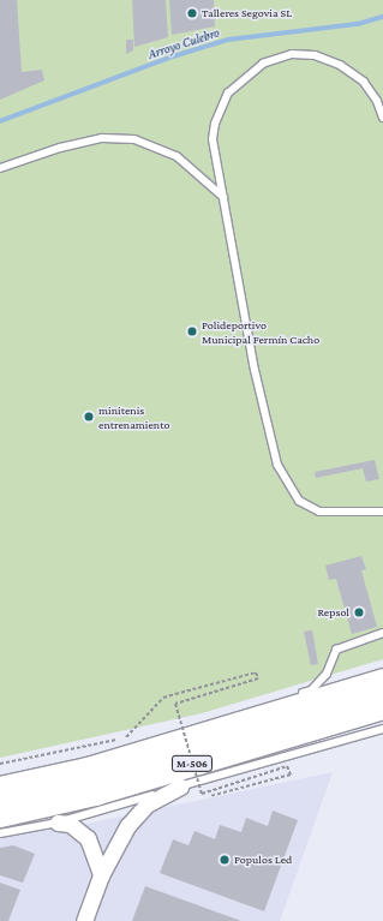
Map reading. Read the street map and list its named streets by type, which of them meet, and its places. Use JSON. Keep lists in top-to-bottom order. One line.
{"streets":{"highway":["M-506"]},"water":["Arroyo Culebro"],"places":["Talleres Segovia SL","Polideportivo Municipal Fermín Cacho","minitenis entrenamiento","Repsol","Populos Led"]}
